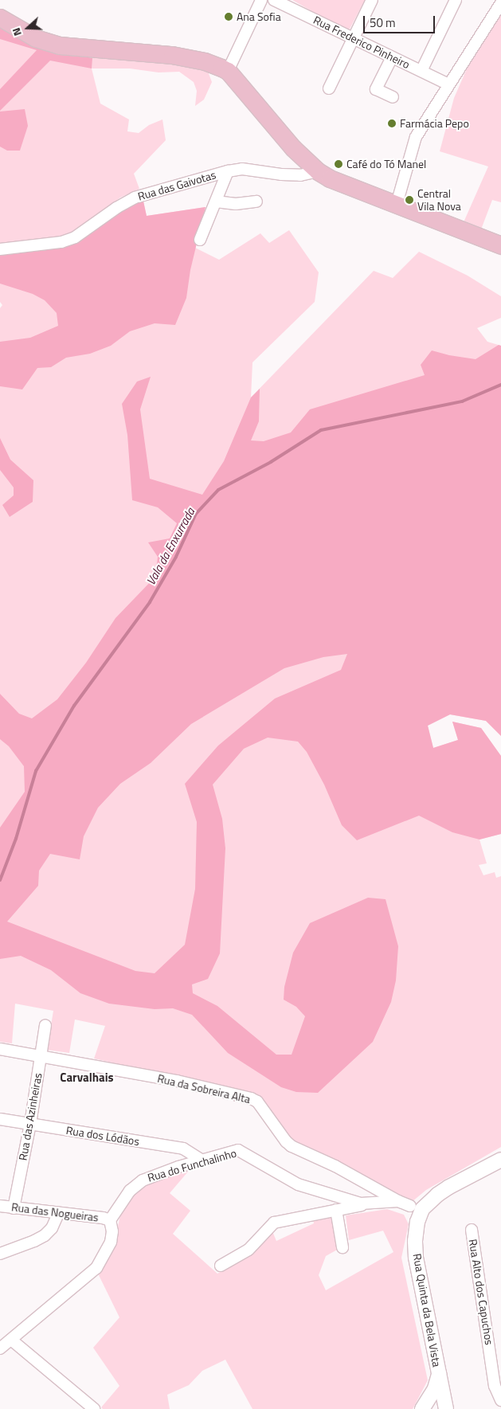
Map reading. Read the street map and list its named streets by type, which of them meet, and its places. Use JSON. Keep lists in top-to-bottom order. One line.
{"streets":{"street":["Rua Frederico Pinheiro","Rua das Gaivotas","Rua da Sobreira Alta","Rua das Azinheiras","Rua dos Lódãos","Rua do Funchalinho","Rua das Nogueiras","Rua Alto dos Capuchos","Rua Quinta da Bela Vista"]},"crossings":[["Rua da Sobreira Alta","Rua das Azinheiras"],["Rua da Sobreira Alta","Rua do Funchalinho"],["Rua das Azinheiras","Rua dos Lódãos"],["Rua das Azinheiras","Rua das Nogueiras"],["Rua dos Lódãos","Rua do Funchalinho"],["Rua do Funchalinho","Rua das Nogueiras"],["Rua do Funchalinho","Rua Quinta da Bela Vista"]],"districts":["Carvalhais"],"water":["Vala da Enxurrada"],"places":["Ana Sofia","Farmácia Pepo","Café do Tó Manel","Central Vila Nova"],"scale_bar":"50 m","north":"left"}
